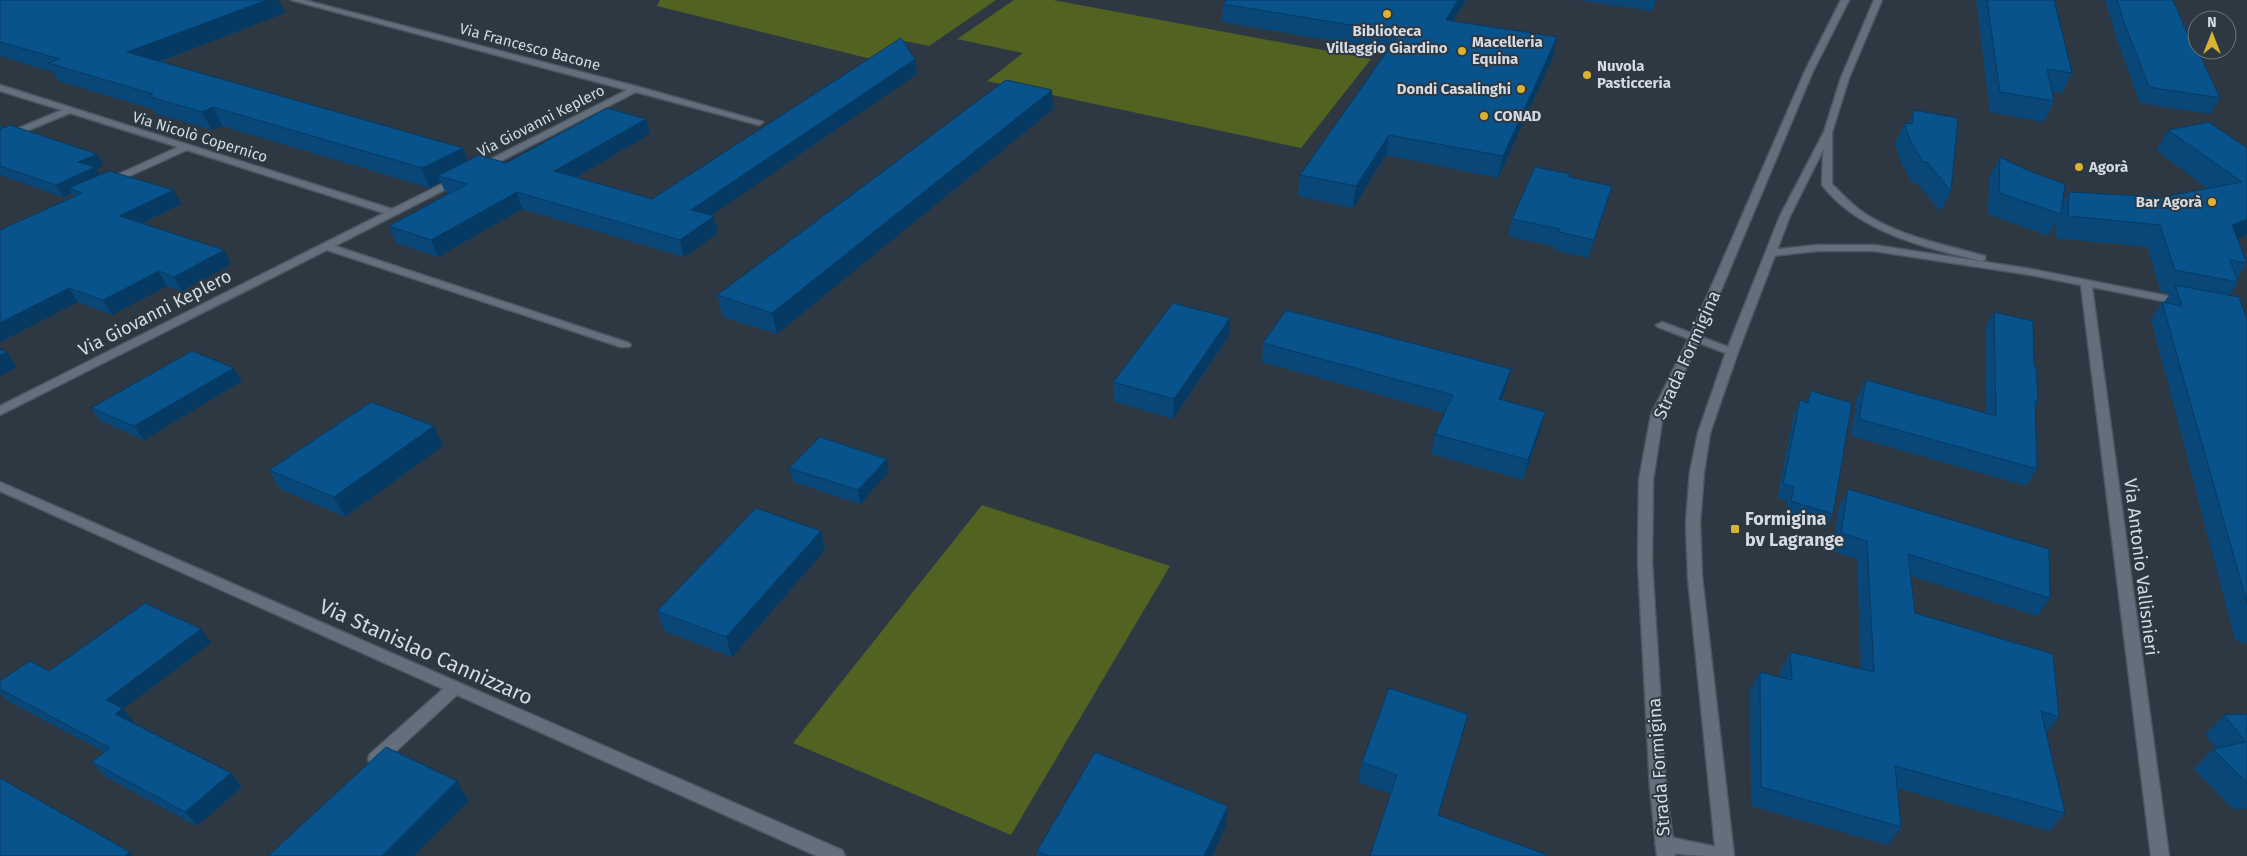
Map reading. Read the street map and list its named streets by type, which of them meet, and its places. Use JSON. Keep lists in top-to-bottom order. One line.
{"streets":{"street":["Via Francesco Bacone","Via Giovanni Keplero","Via Nicolò Copernico","Strada Formigina","Via Antonio Vallisnieri","Via Stanislao Cannizzaro"]},"crossings":[["Via Francesco Bacone","Via Giovanni Keplero"],["Via Giovanni Keplero","Via Nicolò Copernico"]],"places":{"other":["Biblioteca Villaggio Giardino","Macelleria Equina","Nuvola Pasticceria","Dondi Casalinghi","CONAD","Agorà","Bar Agorà"],"transit":["Formigina bv Lagrange"]},"north":"top"}
